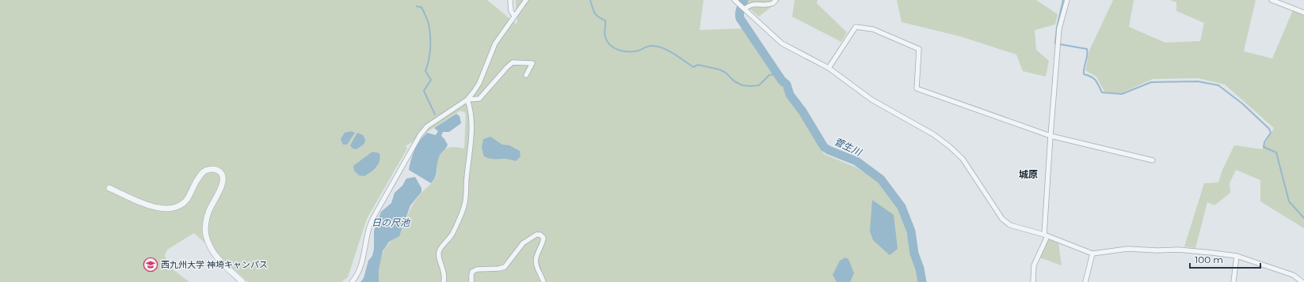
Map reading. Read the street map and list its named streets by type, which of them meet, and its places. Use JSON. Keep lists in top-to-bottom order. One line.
{"districts":["城原"],"water":["菅生川","日の尺池"],"places":{"school or university":["西九州大学 神埼キャンパス"]},"scale_bar":"100 m"}
